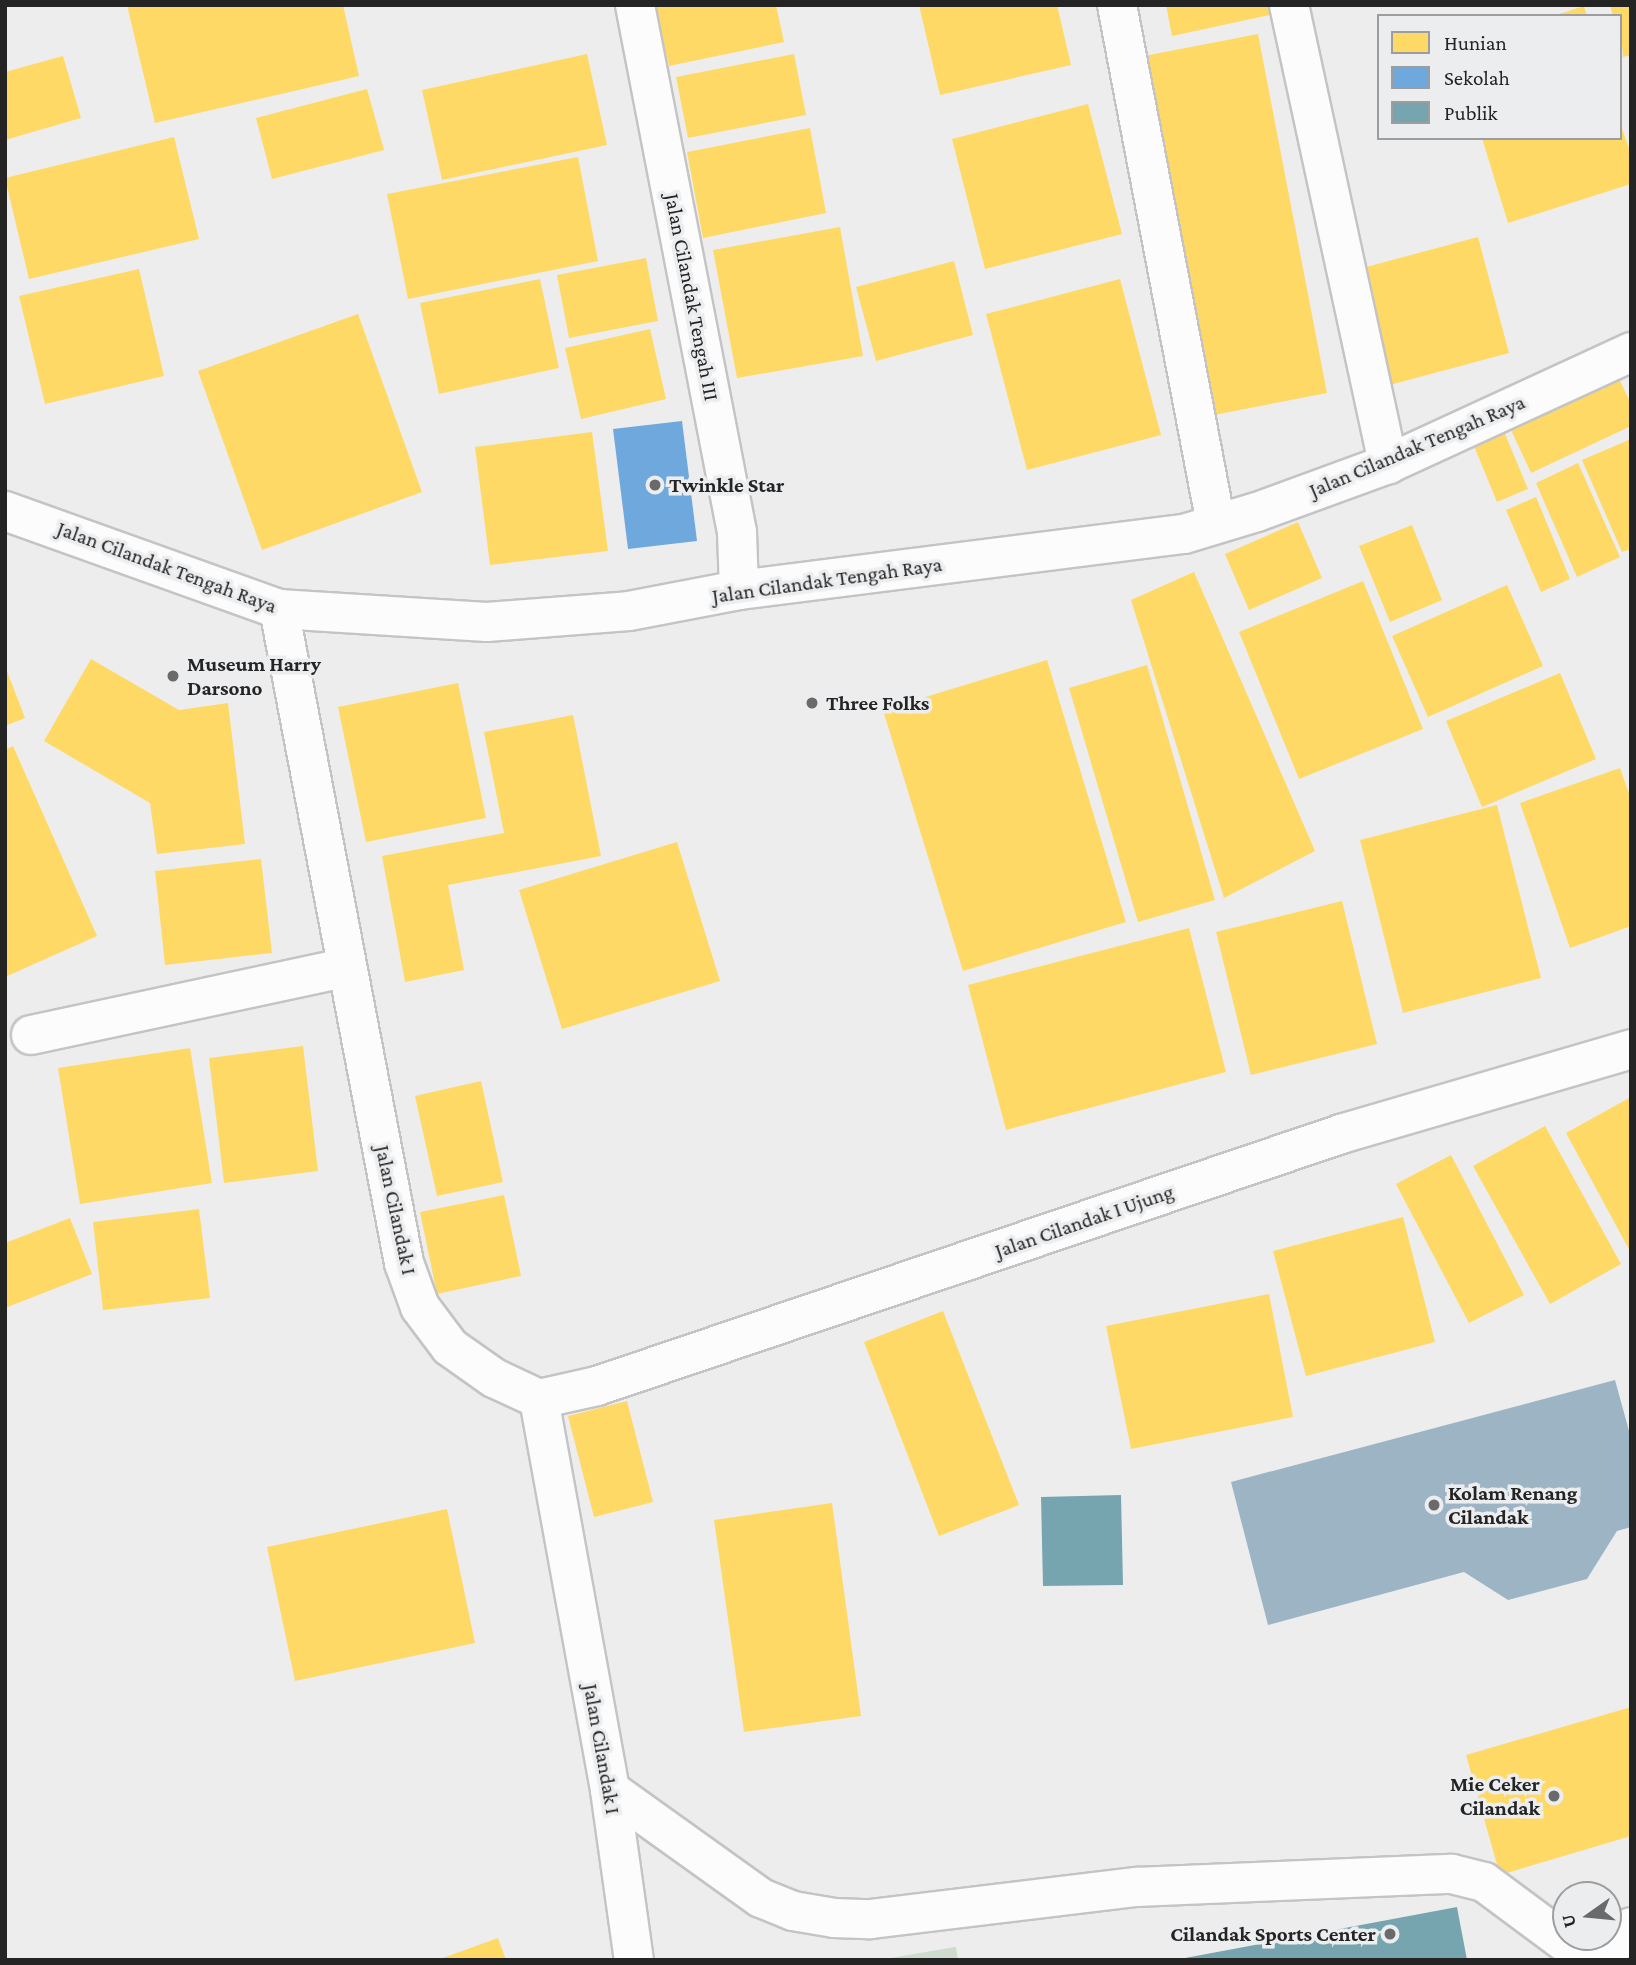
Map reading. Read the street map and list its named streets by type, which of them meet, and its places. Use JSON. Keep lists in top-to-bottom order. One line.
{"streets":{"street":["Jalan Cilandak Tengah III","Jalan Cilandak Tengah Raya","Jalan Cilandak I","Jalan Cilandak I Ujung"]},"crossings":[["Jalan Cilandak Tengah III","Jalan Cilandak Tengah Raya"],["Jalan Cilandak Tengah Raya","Jalan Cilandak I"],["Jalan Cilandak I","Jalan Cilandak I Ujung"]],"places":["Twinkle Star","Museum Harry Darsono","Three Folks","Kolam Renang Cilandak","Mie Ceker Cilandak","Cilandak Sports Center"],"legend":["Hunian","Sekolah","Publik"],"north":"left"}
